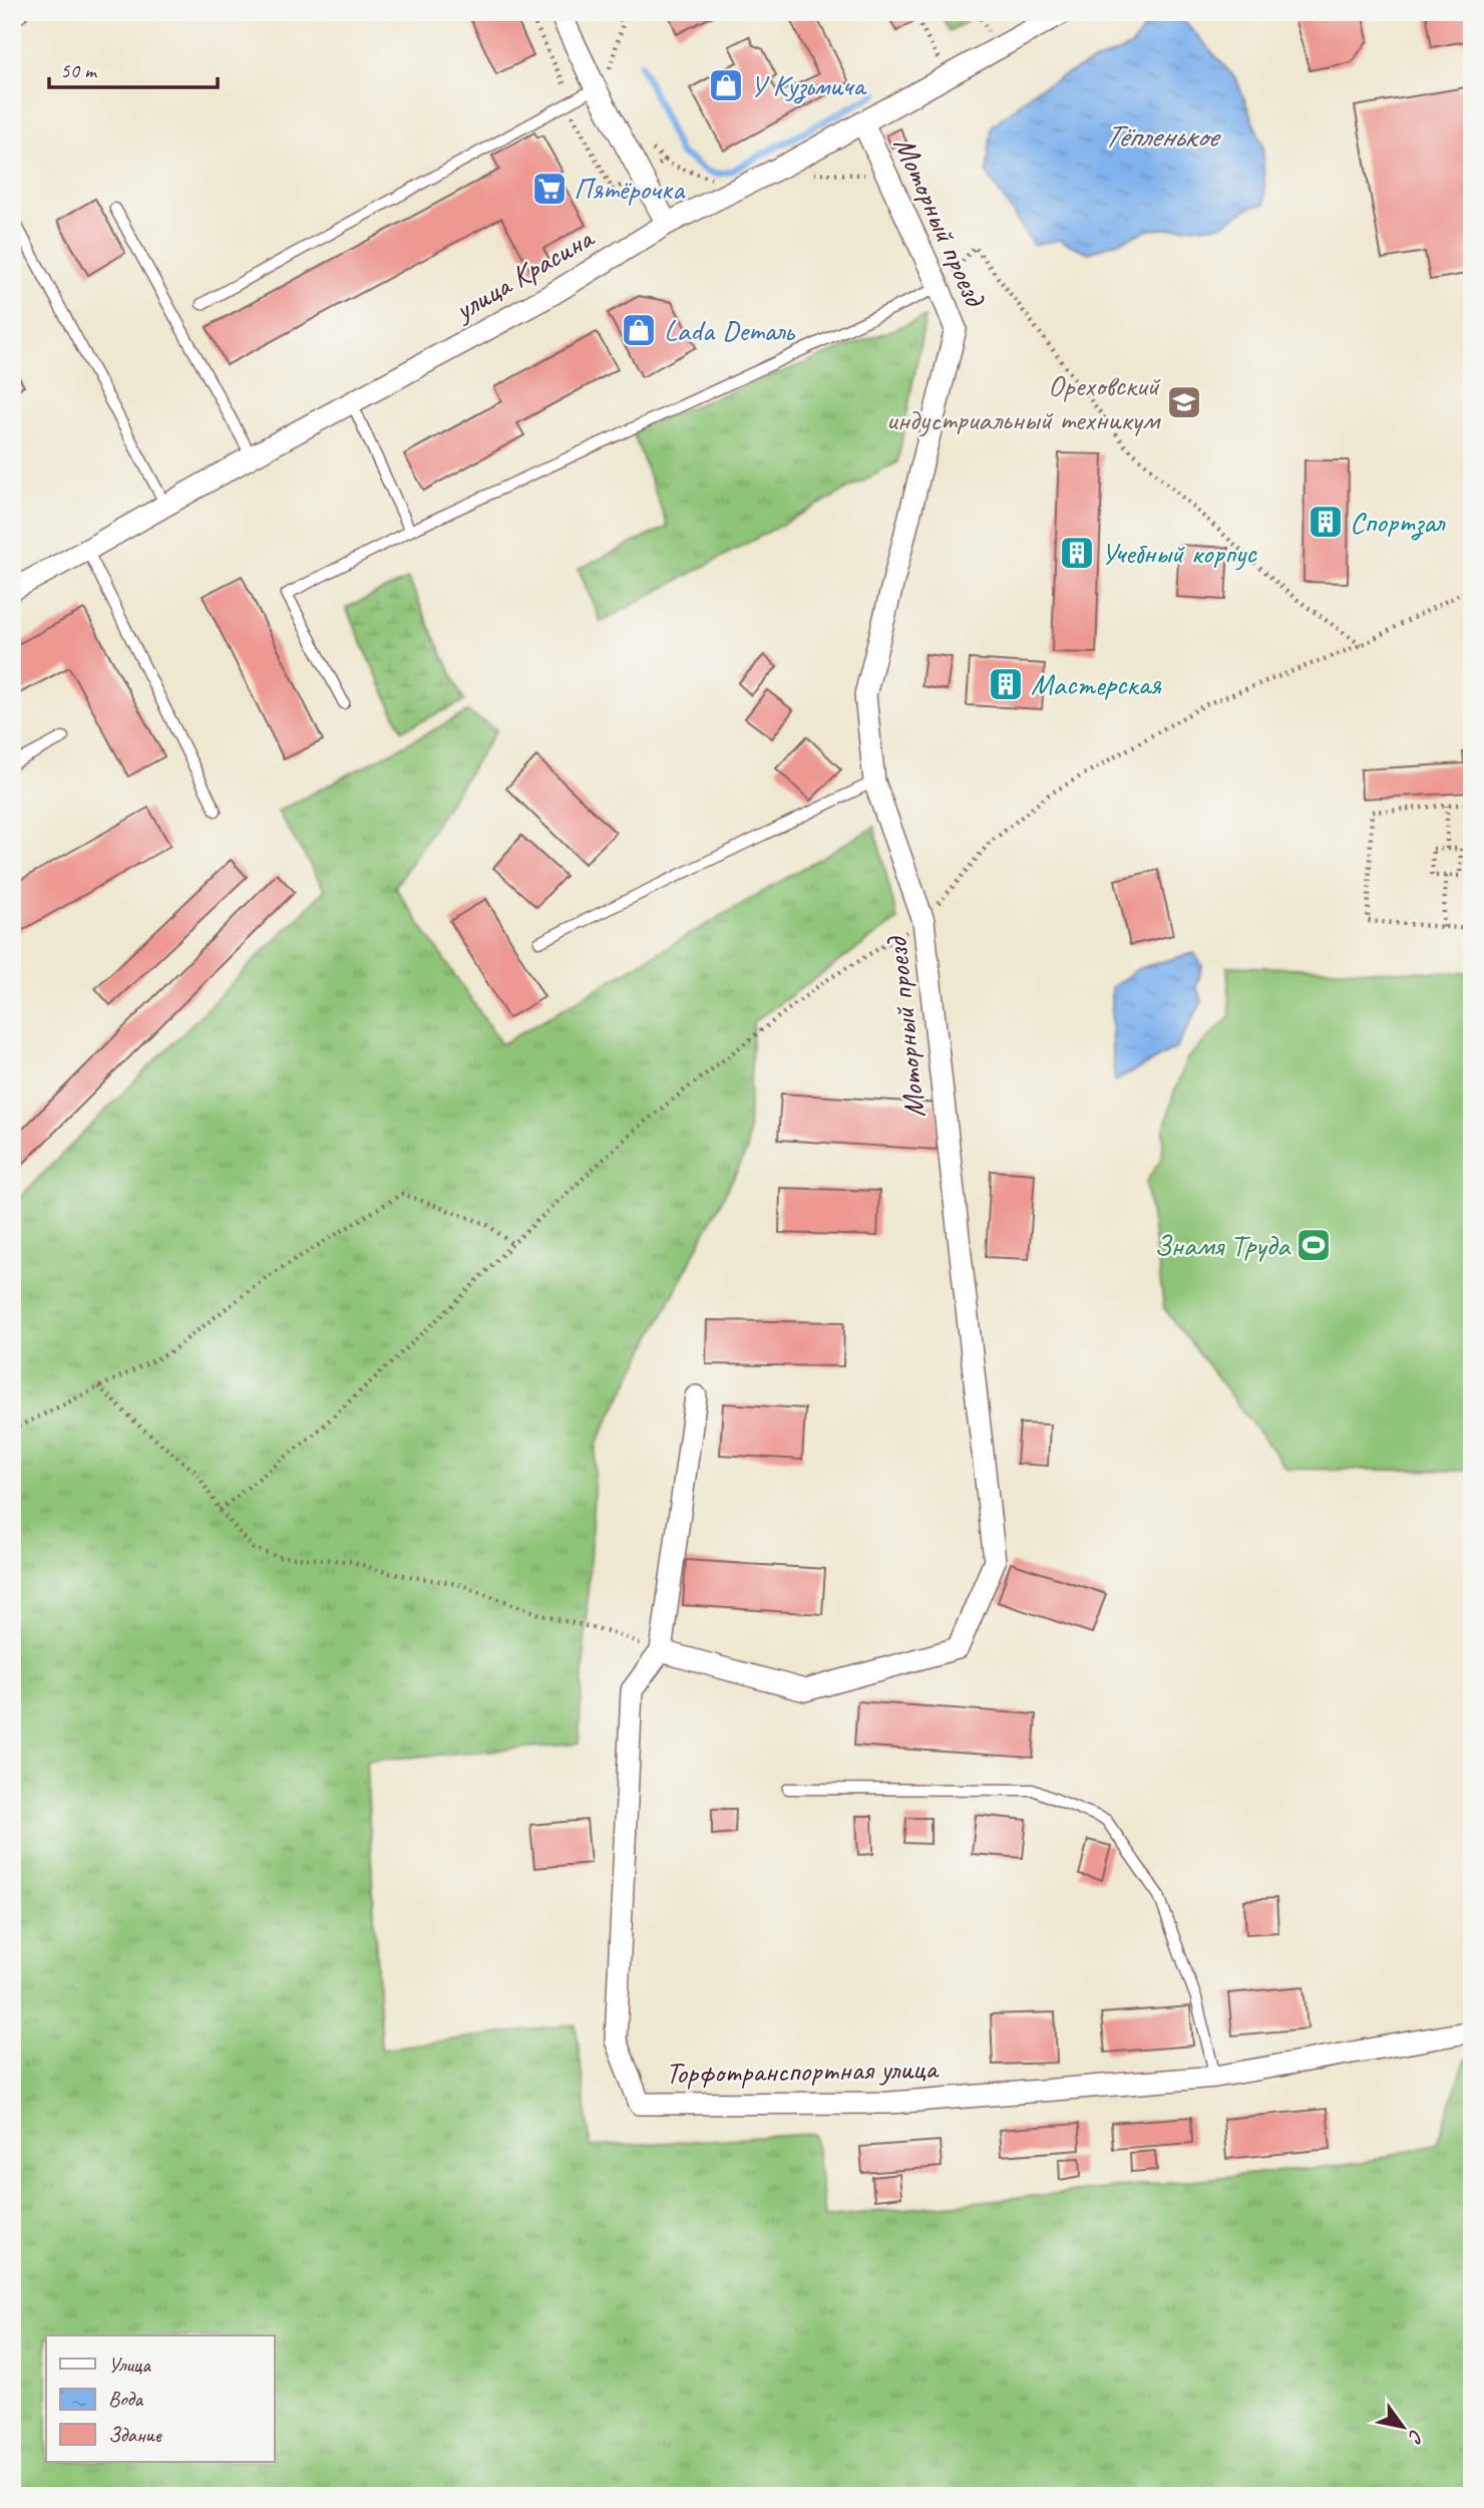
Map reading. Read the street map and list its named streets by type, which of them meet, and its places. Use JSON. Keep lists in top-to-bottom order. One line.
{"streets":{"street":["Моторный проезд","улица Красина","Торфотранспортная улица"]},"crossings":[["Моторный проезд","улица Красина"],["Моторный проезд","Торфотранспортная улица"]],"water":["Тёпленькое"],"places":{"shop":["У Кузьмича","Lada Dеталь"],"supermarket":["Пятёрочка"],"school or university":["Ореховский индустриальный техникум"],"building":["Спортзал","Учебный корпус","Мастерская"],"sports":["Знамя Труда"]},"legend":["Улица","Вода","Здание"],"scale_bar":"50 m","north":"bottom right"}
